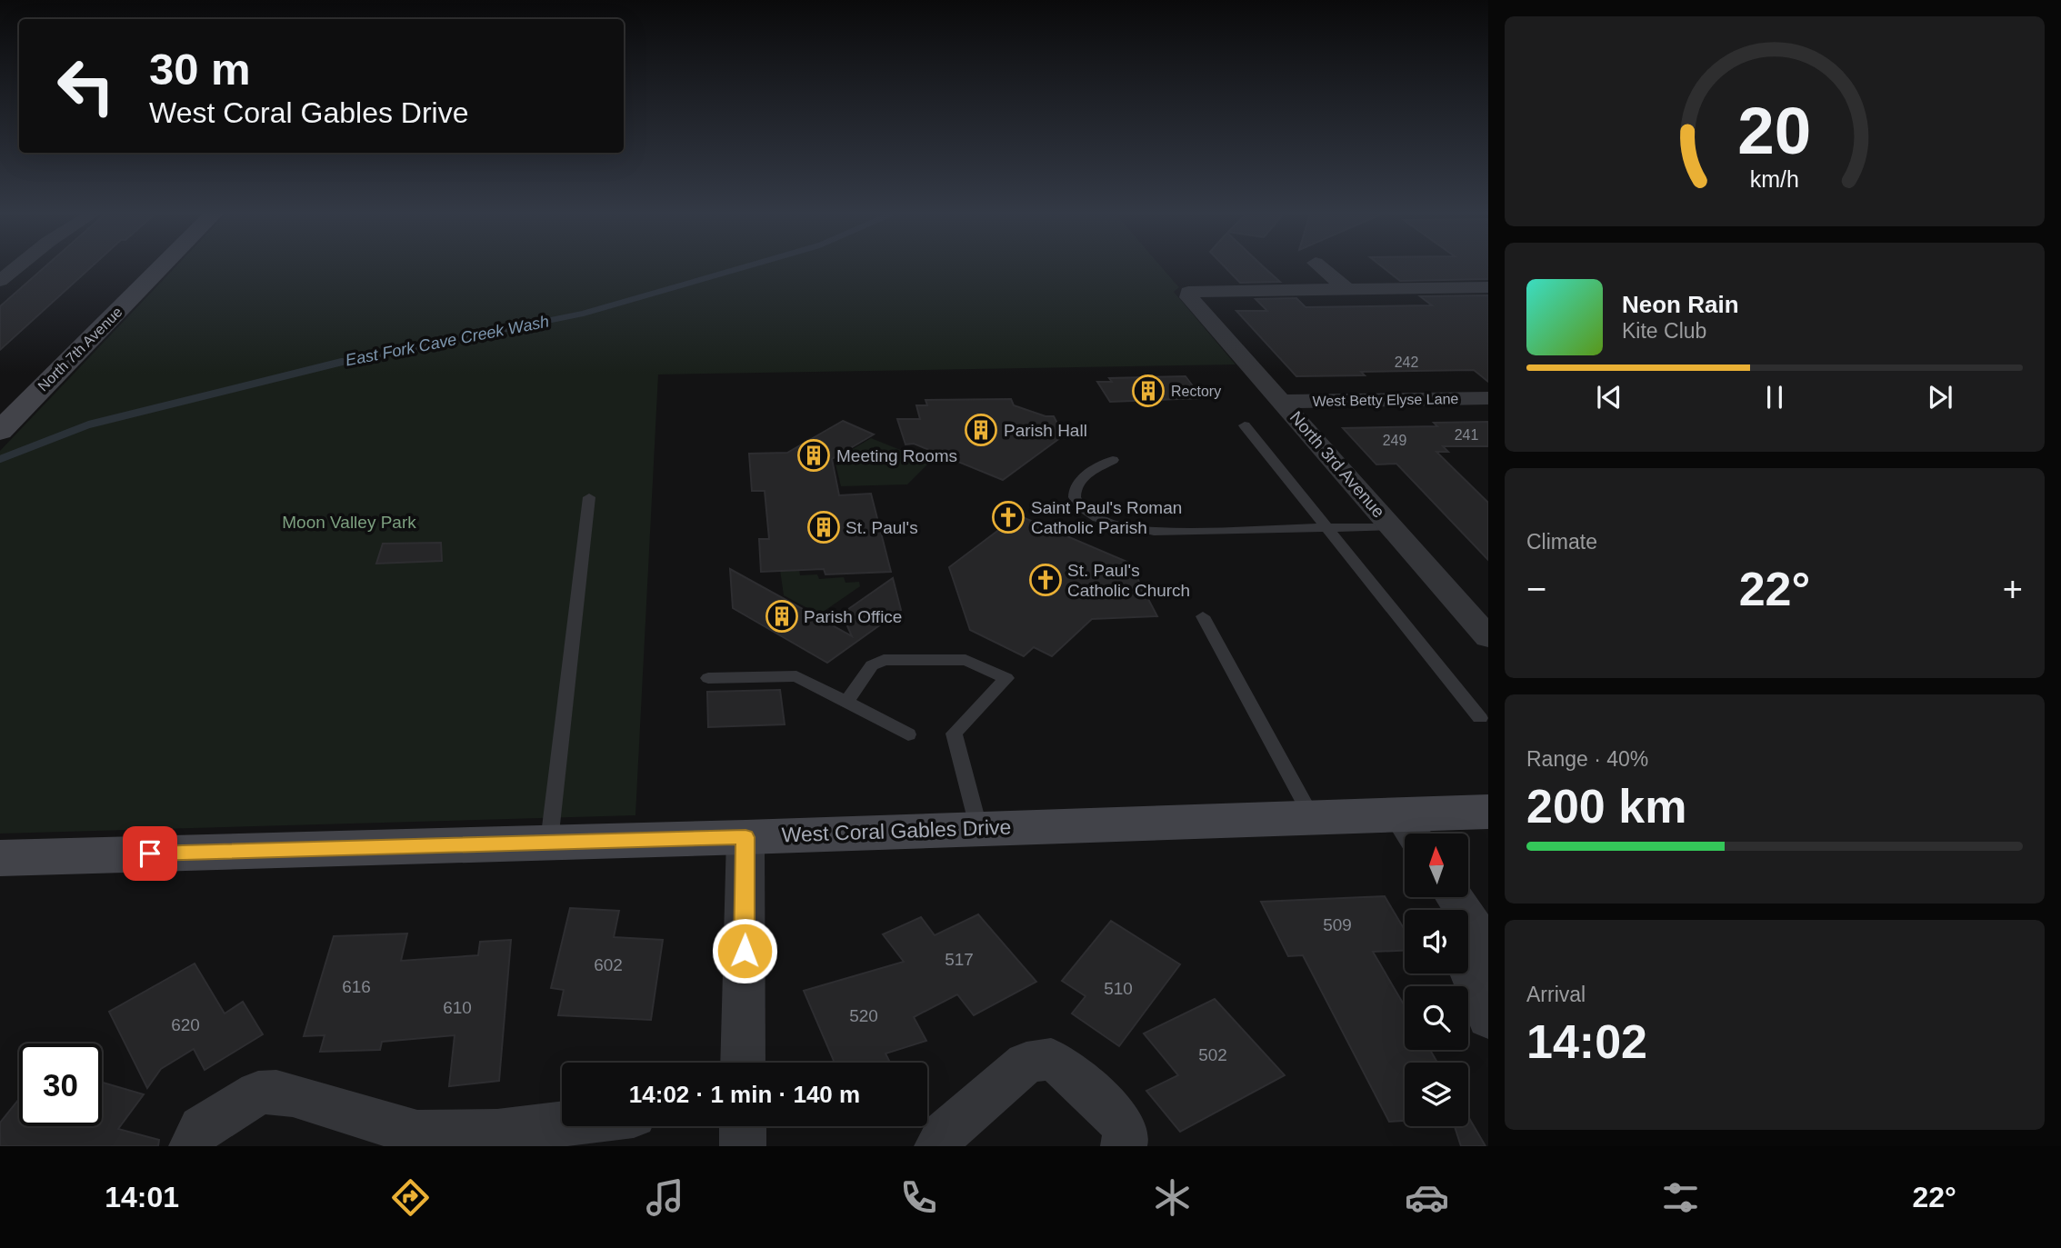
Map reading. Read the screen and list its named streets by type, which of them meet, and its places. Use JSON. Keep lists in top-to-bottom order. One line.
{"streets":{"street":["North 7th Avenue","West Betty Elyse Lane","North 3rd Avenue","West Coral Gables Drive"]},"crossings":[["West Betty Elyse Lane","North 3rd Avenue"]],"water":["East Fork Cave Creek Wash"],"parks":["Moon Valley Park"],"places":{"building":["Rectory","Parish Hall","Meeting Rooms","St. Paul's","Parish Office"],"church":["Saint Paul's Roman Catholic Parish","St. Paul's Catholic Church"]},"house_numbers":["242","241","249","509","517","602","616","510","610","520","620","502"],"north":"top","page":{"turn":["30 m","West Coral Gables Drive"],"song":["Neon Rain","Kite Club"],"tile":["Climate",["Range · 40%","200 km"],["Arrival","14:02"]],"heat":["−","22°","+"],"limit":"30","trip":"14:02 · 1 min · 140 m","tabs":["14:01","22°"],"gauge":["20","km/h"]}}
